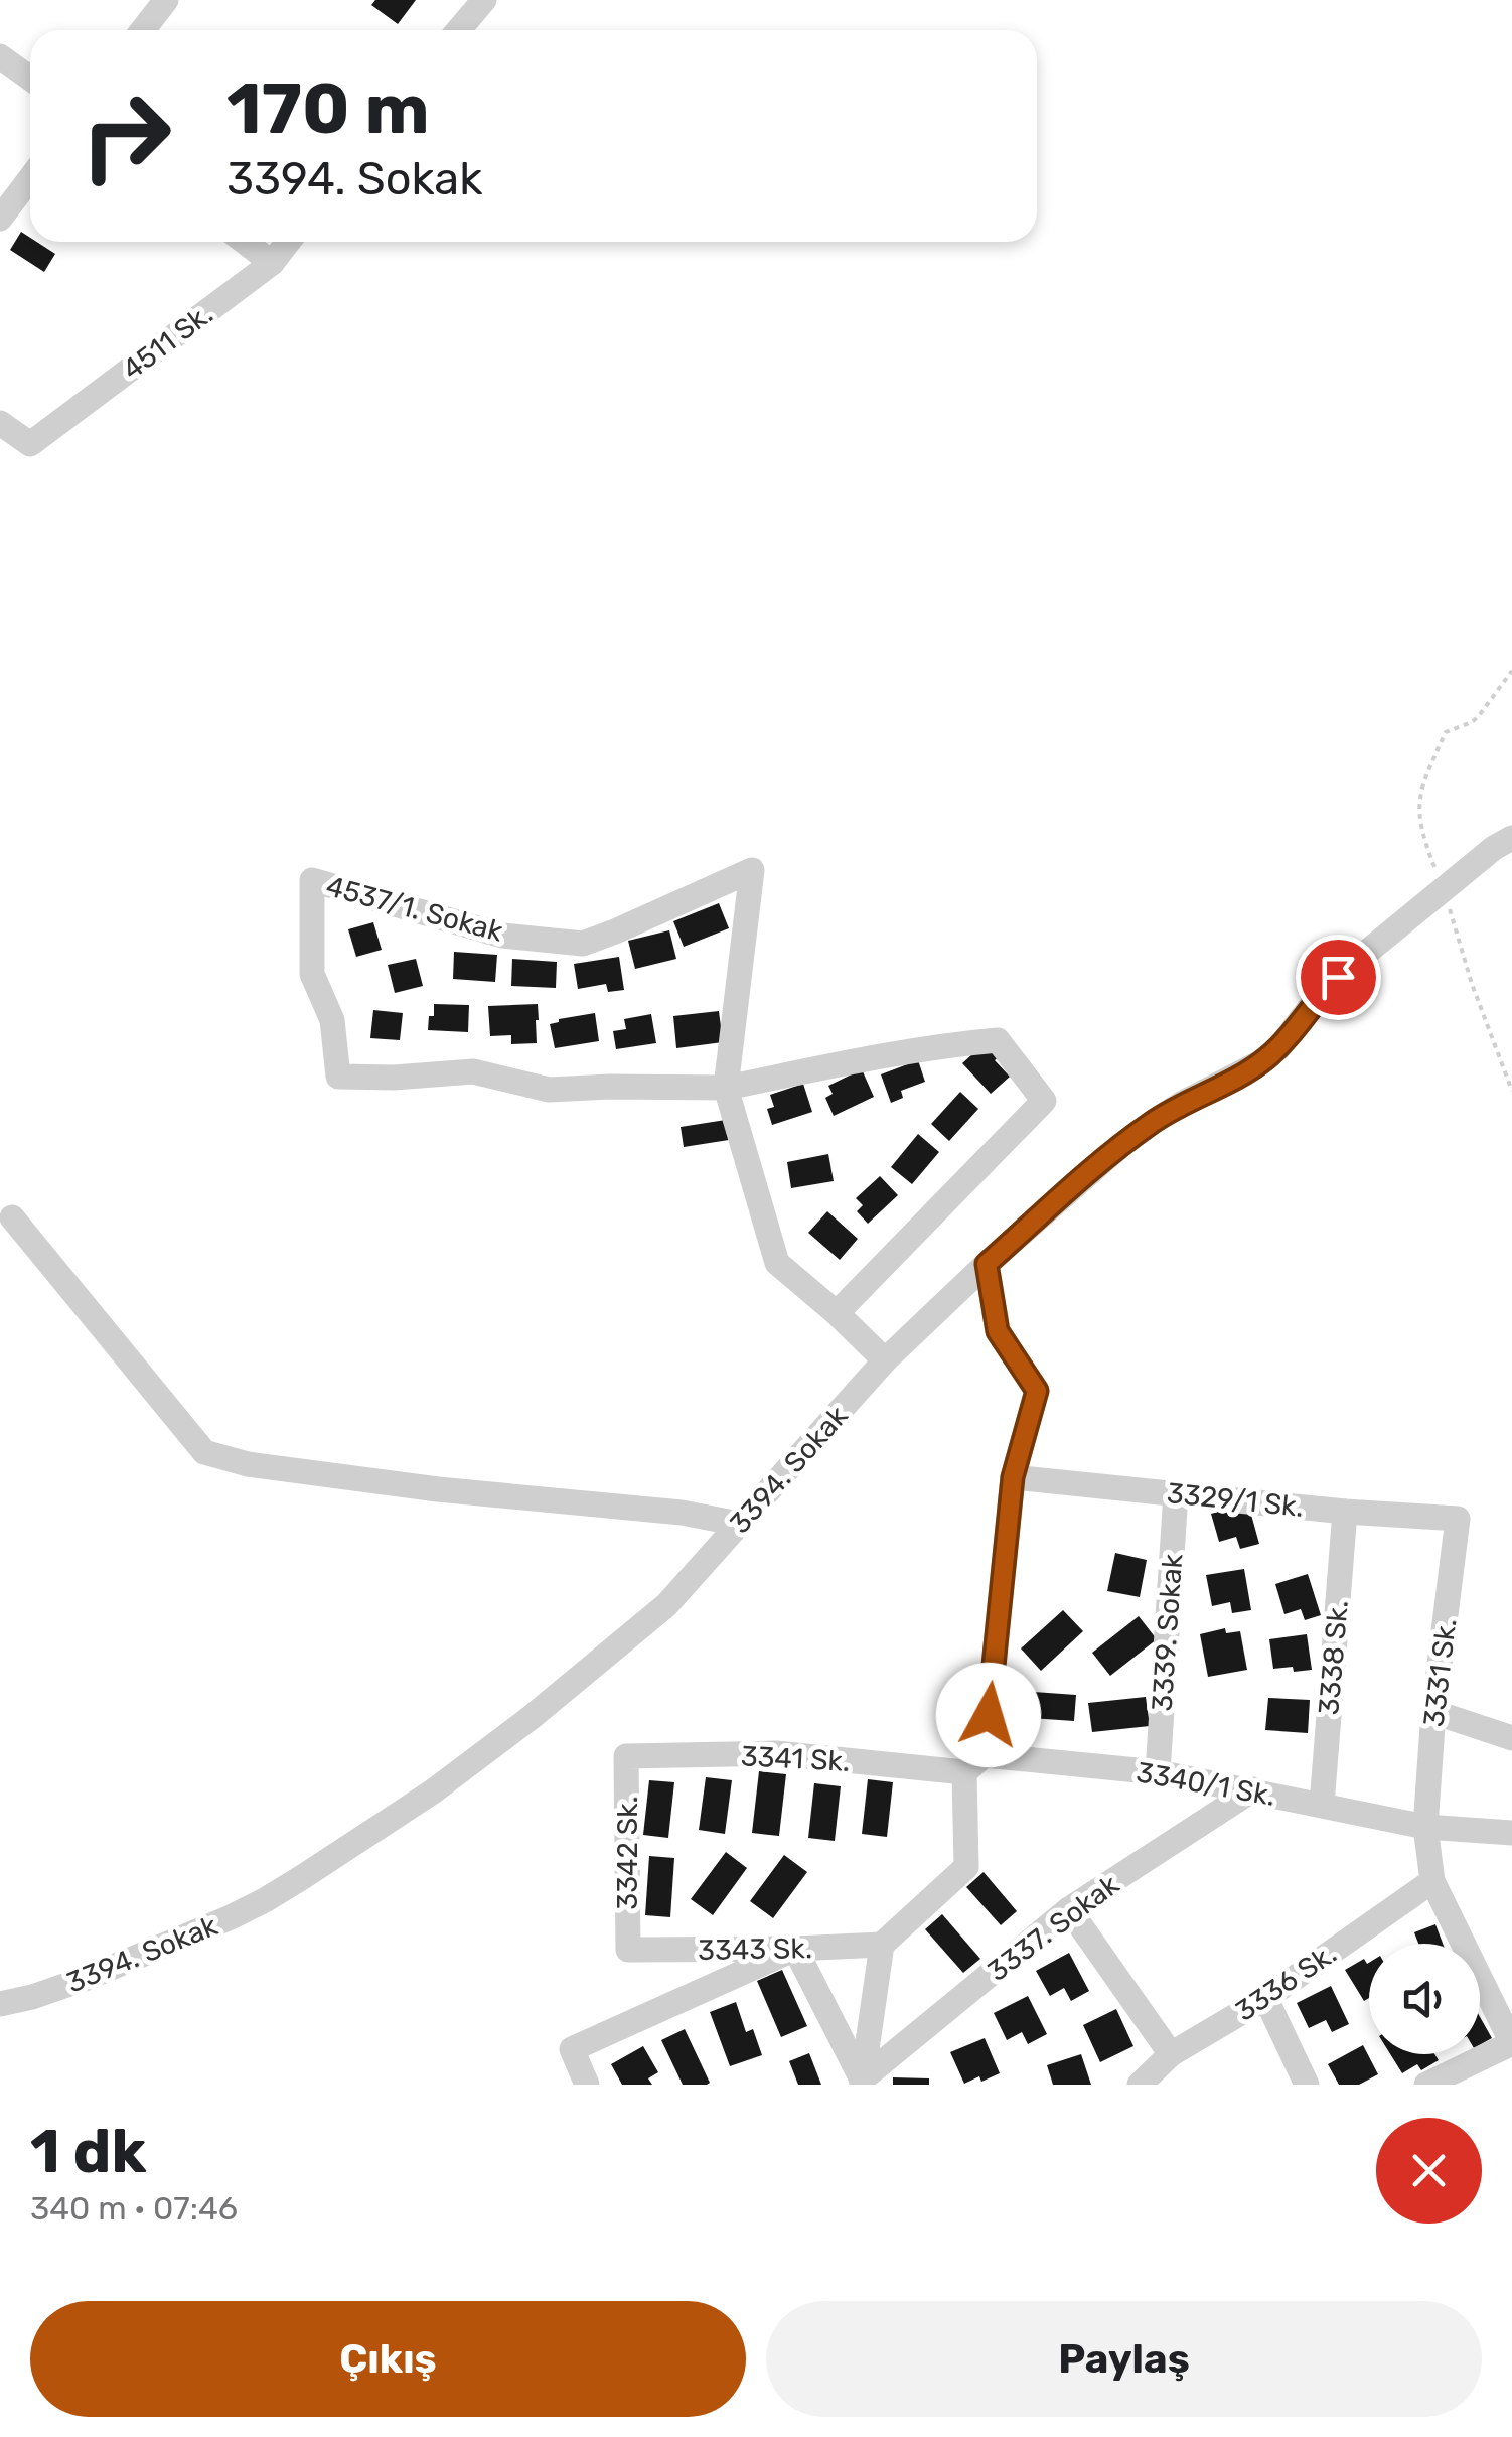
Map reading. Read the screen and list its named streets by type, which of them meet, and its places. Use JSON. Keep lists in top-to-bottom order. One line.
{"streets":{"street":["4511 Sk.","4537/1. Sokak","3394. Sokak","3329/1 Sk.","3339. Sokak","3338 Sk.","3331 Sk.","3341 Sk.","3340/1 Sk.","3342 Sk.","3337. Sokak","3343 Sk.","3336 Sk."]},"crossings":[["3329/1 Sk.","3339. Sokak"],["3329/1 Sk.","3338 Sk."],["3329/1 Sk.","3331 Sk."],["3339. Sokak","3340/1 Sk."],["3338 Sk.","3340/1 Sk."],["3331 Sk.","3340/1 Sk."],["3331 Sk.","3336 Sk."],["3341 Sk.","3340/1 Sk."],["3341 Sk.","3342 Sk."],["3340/1 Sk.","3337. Sokak"],["3342 Sk.","3343 Sk."]],"page":{"turn":["170 m","3394. Sokak"],"heading":["1 dk","340 m · 07:46"],"buttons":["Çıkış","Paylaş"]}}
